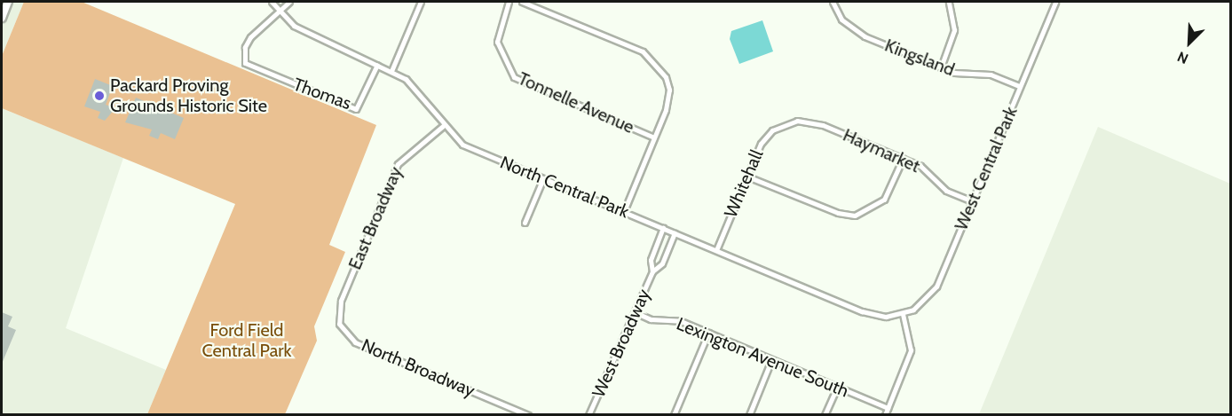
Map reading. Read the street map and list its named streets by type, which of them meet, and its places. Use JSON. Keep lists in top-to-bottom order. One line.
{"streets":{"street":["Kingsland","Thomas","Tonnelle Avenue","Haymarket","West Central Park","Whitehall","North Central Park","East Broadway","West Broadway","Lexington Avenue South","North Broadway"]},"crossings":[["Kingsland","West Central Park"],["Thomas","North Central Park"],["Haymarket","West Central Park"],["Haymarket","Whitehall"],["West Central Park","North Central Park"],["Whitehall","North Central Park"],["North Central Park","East Broadway"],["North Central Park","West Broadway"],["East Broadway","North Broadway"],["West Broadway","Lexington Avenue South"]],"parks":["Ford Field Central Park"],"places":["Packard Proving Grounds Historic Site"],"north":"bottom left"}
